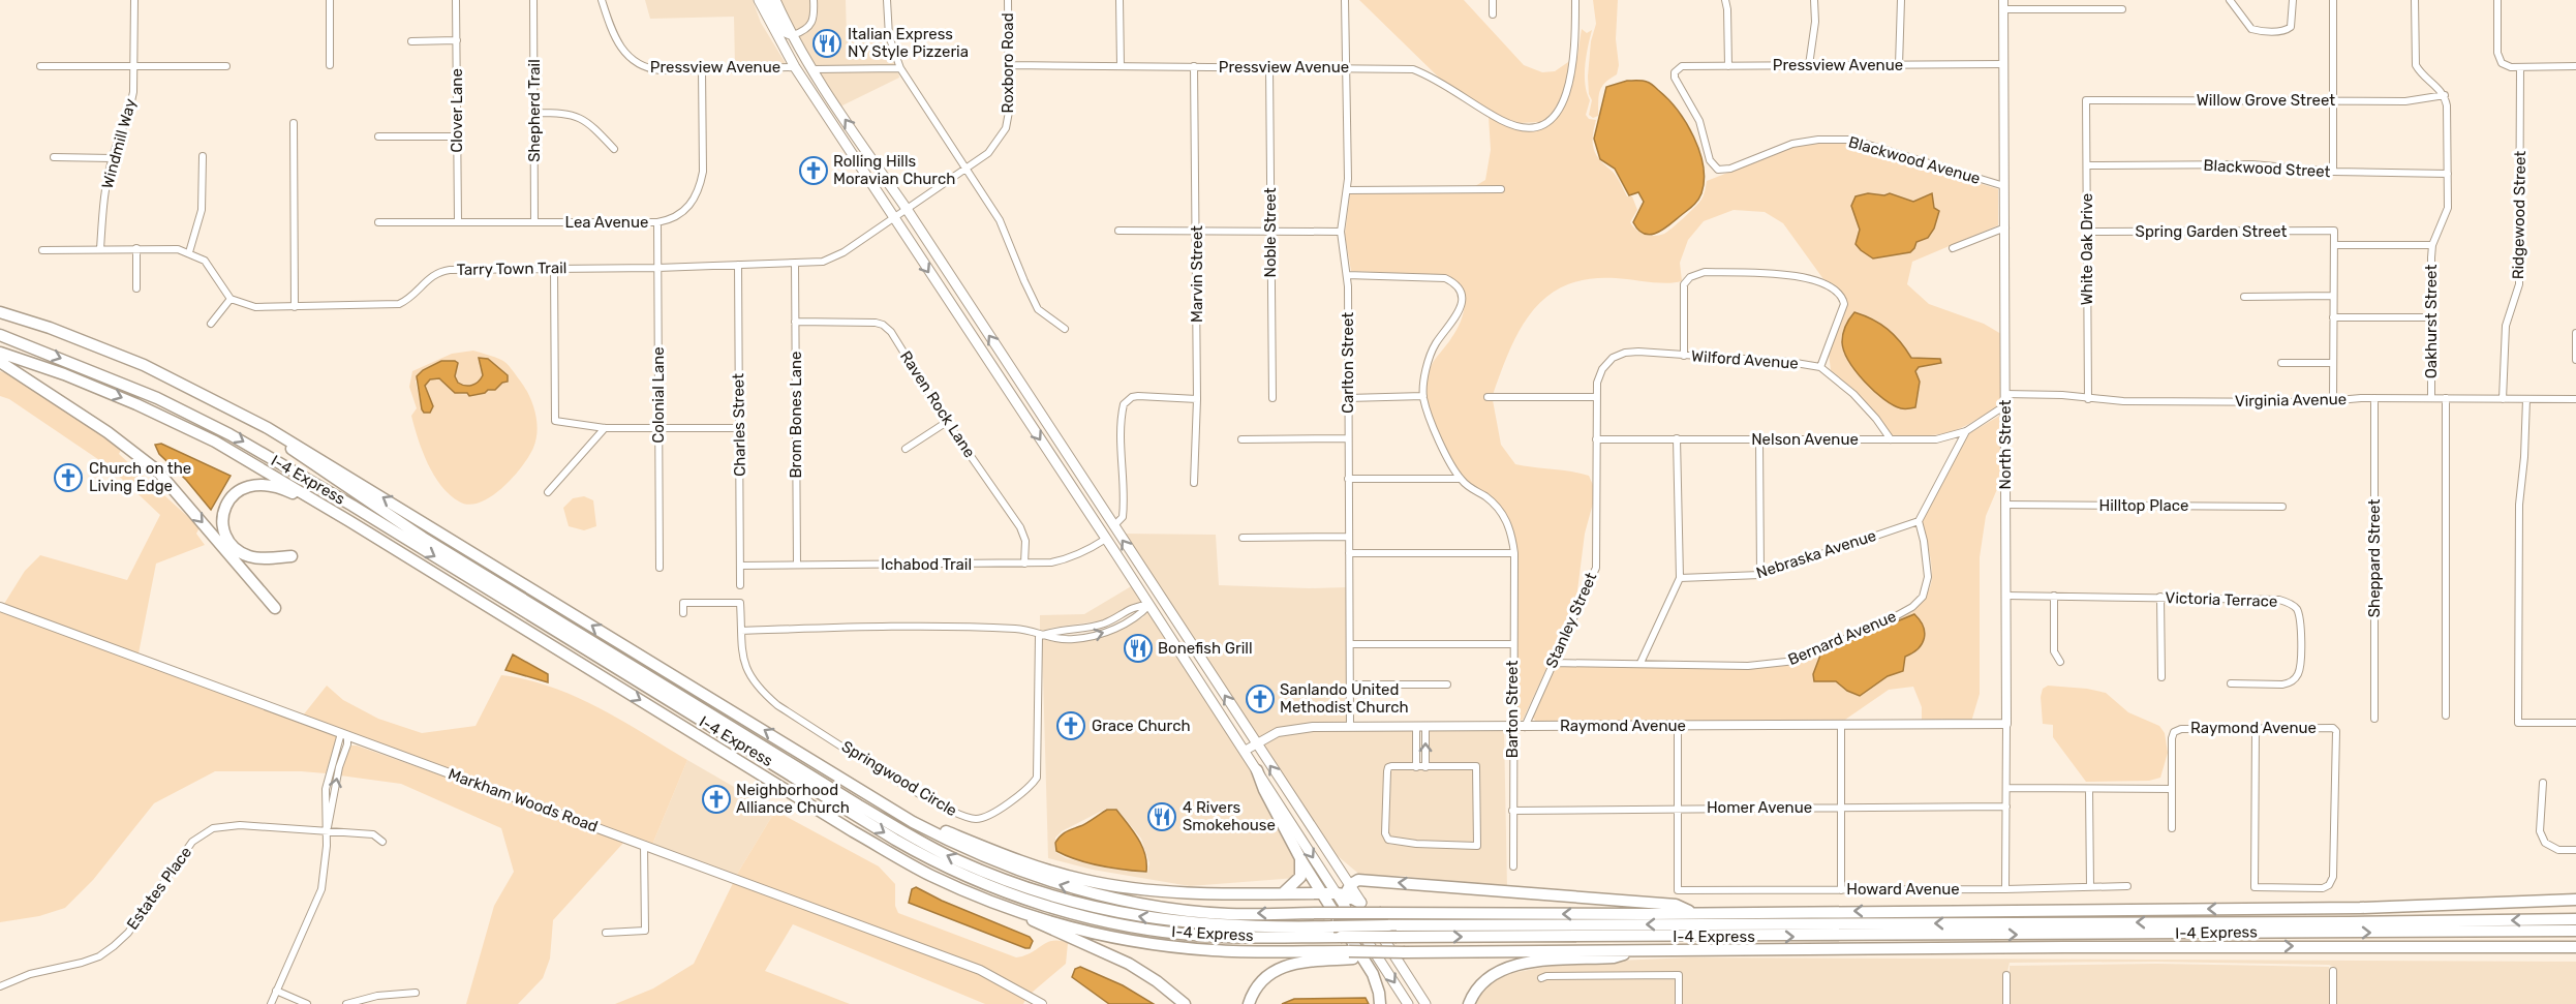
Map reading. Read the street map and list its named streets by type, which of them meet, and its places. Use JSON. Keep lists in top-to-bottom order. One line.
{"streets":{"highway":["I-4 Express"],"main road":["Markham Woods Road"],"street":["Roxboro Road","Pressview Avenue","Willow Grove Street","Clover Lane","Shepherd Trail","Windmill Way","Blackwood Avenue","Blackwood Street","Ridgewood Street","Lea Avenue","Spring Garden Street","Noble Street","White Oak Drive","Tarry Town Trail","Marvin Street","Oakhurst Street","Wilford Avenue","Carlton Street","Colonial Lane","Virginia Avenue","Raven Rock Lane","Brom Bones Lane","Charles Street","Nelson Avenue","North Street","Hilltop Place","Nebraska Avenue","Sheppard Street","Ichabod Trail","Victoria Terrace","Stanley Street","Bernard Avenue","Barton Street","Raymond Avenue","Springwood Circle","Homer Avenue","Estates Place","Howard Avenue"]},"crossings":[["Roxboro Road","Pressview Avenue"],["Roxboro Road","Tarry Town Trail"],["Pressview Avenue","Blackwood Avenue"],["Pressview Avenue","Lea Avenue"],["Pressview Avenue","Noble Street"],["Pressview Avenue","Marvin Street"],["Pressview Avenue","Carlton Street"],["Pressview Avenue","North Street"],["Willow Grove Street","White Oak Drive"],["Willow Grove Street","Oakhurst Street"],["Clover Lane","Lea Avenue"],["Shepherd Trail","Lea Avenue"],["Blackwood Avenue","North Street"],["Blackwood Street","White Oak Drive"],["Blackwood Street","Oakhurst Street"],["Ridgewood Street","Virginia Avenue"],["Lea Avenue","Colonial Lane"],["Spring Garden Street","White Oak Drive"],["White Oak Drive","Virginia Avenue"],["Tarry Town Trail","Colonial Lane"],["Tarry Town Trail","Brom Bones Lane"],["Tarry Town Trail","Charles Street"],["Oakhurst Street","Virginia Avenue"],["Wilford Avenue","Nelson Avenue"],["Wilford Avenue","Stanley Street"],["Carlton Street","Raymond Avenue"],["Virginia Avenue","North Street"],["Virginia Avenue","Sheppard Street"],["Raven Rock Lane","Brom Bones Lane"],["Raven Rock Lane","Ichabod Trail"],["Brom Bones Lane","Ichabod Trail"],["Charles Street","Ichabod Trail"],["Nelson Avenue","North Street"],["Nelson Avenue","Stanley Street"],["North Street","Hilltop Place"],["North Street","Victoria Terrace"],["North Street","Raymond Avenue"],["North Street","Homer Avenue"],["North Street","Howard Avenue"],["Nebraska Avenue","Bernard Avenue"],["Stanley Street","Raymond Avenue"],["Barton Street","Raymond Avenue"],["Barton Street","Homer Avenue"],["Homer Avenue","Howard Avenue"]],"places":{"restaurant":["Italian Express NY Style Pizzeria","Bonefish Grill","4 Rivers Smokehouse"],"church":["Rolling Hills Moravian Church","Church on the Living Edge","Sanlando United Methodist Church","Grace Church","Neighborhood Alliance Church"]}}
